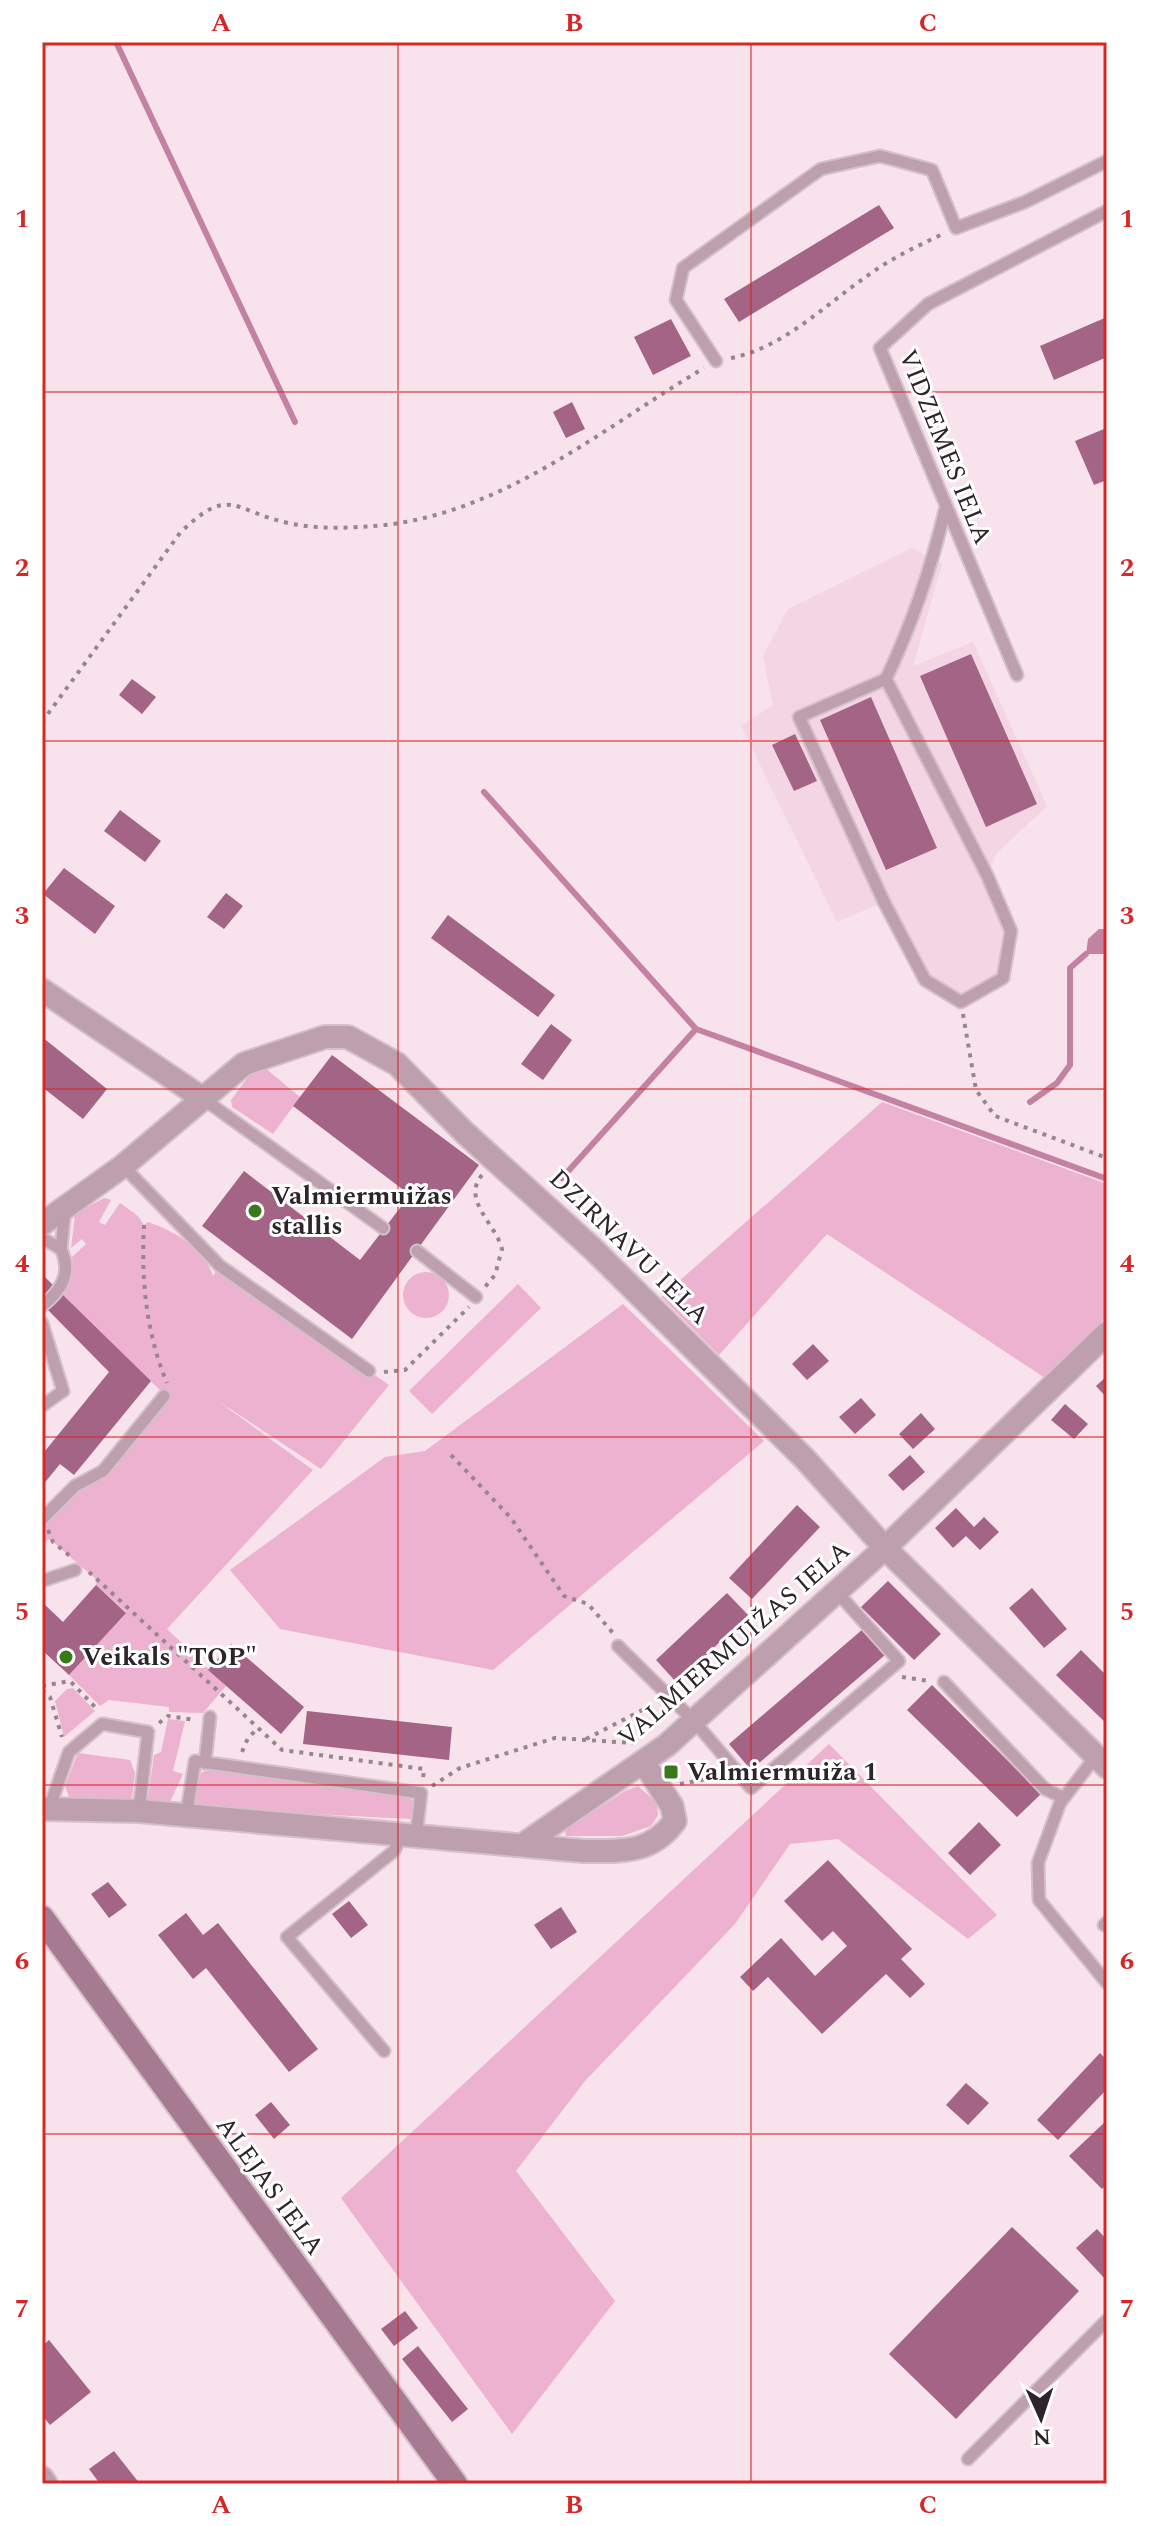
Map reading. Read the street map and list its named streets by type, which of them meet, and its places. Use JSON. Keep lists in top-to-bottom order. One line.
{"streets":{"main road":["ALEJAS IELA"],"street":["DZIRNAVU IELA","VALMIERMUIŽAS IELA"],"lane":["VIDZEMES IELA"]},"crossings":[["DZIRNAVU IELA","VALMIERMUIŽAS IELA"]],"places":{"other":["Valmiermuižas stallis","Veikals \"TOP\""],"transit":["Valmiermuiža 1"]},"north":"bottom","grid":{"columns":["A","B","C"],"rows":["1","2","3","4","5","6","7"]}}
